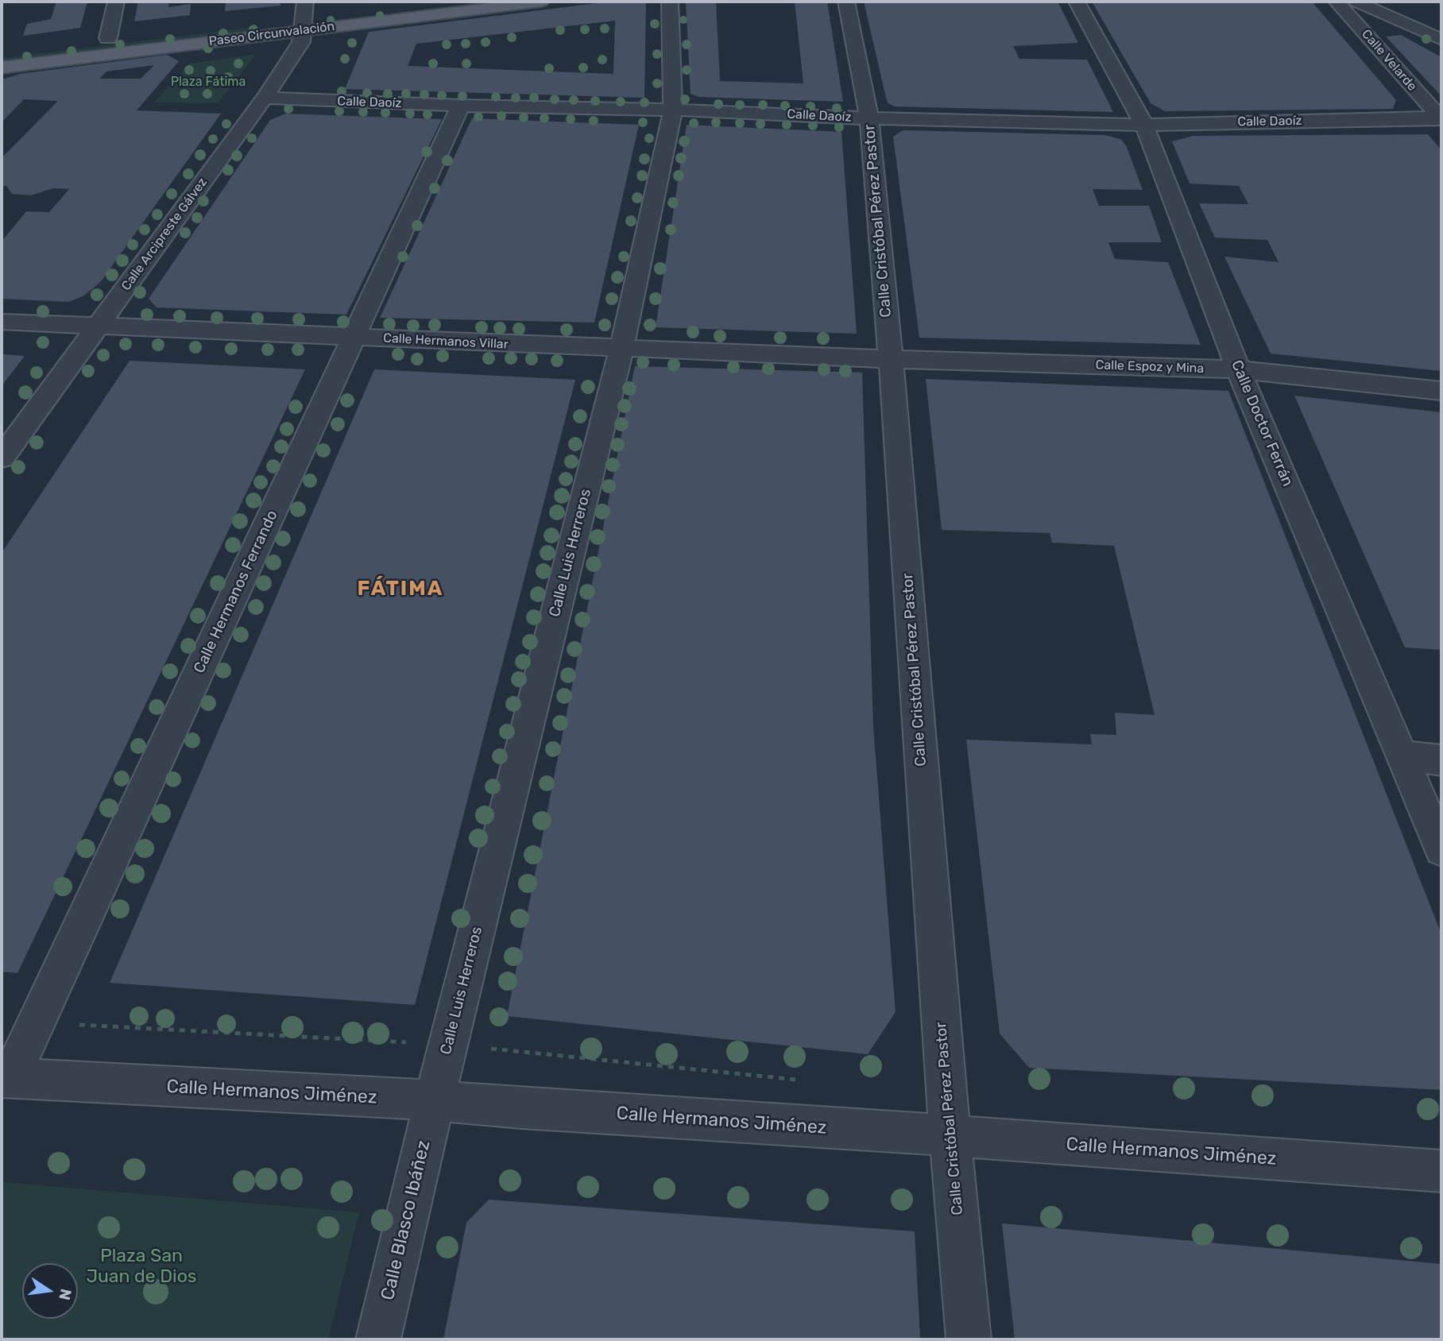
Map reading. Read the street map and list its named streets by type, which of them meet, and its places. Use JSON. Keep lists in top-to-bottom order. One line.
{"streets":{"main road":["Paseo Circunvalación"],"street":["Calle Velarde","Calle Daoíz","Calle Cristóbal Pérez Pastor","Calle Arcipreste Gálvez","Calle Hermanos Villar","Calle Espoz y Mina","Calle Doctor Ferrán","Calle Luis Herreros","Calle Hermanos Ferrando","Calle Hermanos Jiménez","Calle Blasco Ibáñez"]},"crossings":[["Paseo Circunvalación","Calle Arcipreste Gálvez"],["Calle Velarde","Calle Daoíz"],["Calle Daoíz","Calle Cristóbal Pérez Pastor"],["Calle Daoíz","Calle Arcipreste Gálvez"],["Calle Daoíz","Calle Doctor Ferrán"],["Calle Daoíz","Calle Luis Herreros"],["Calle Daoíz","Calle Hermanos Ferrando"],["Calle Cristóbal Pérez Pastor","Calle Hermanos Villar"],["Calle Cristóbal Pérez Pastor","Calle Espoz y Mina"],["Calle Cristóbal Pérez Pastor","Calle Hermanos Jiménez"],["Calle Arcipreste Gálvez","Calle Hermanos Villar"],["Calle Hermanos Villar","Calle Espoz y Mina"],["Calle Hermanos Villar","Calle Luis Herreros"],["Calle Hermanos Villar","Calle Hermanos Ferrando"],["Calle Espoz y Mina","Calle Doctor Ferrán"],["Calle Luis Herreros","Calle Hermanos Jiménez"],["Calle Luis Herreros","Calle Blasco Ibáñez"],["Calle Hermanos Ferrando","Calle Hermanos Jiménez"],["Calle Hermanos Jiménez","Calle Blasco Ibáñez"]],"districts":["FÁTIMA"],"parks":["Plaza Fátima","Plaza San Juan de Dios"],"north":"right"}
